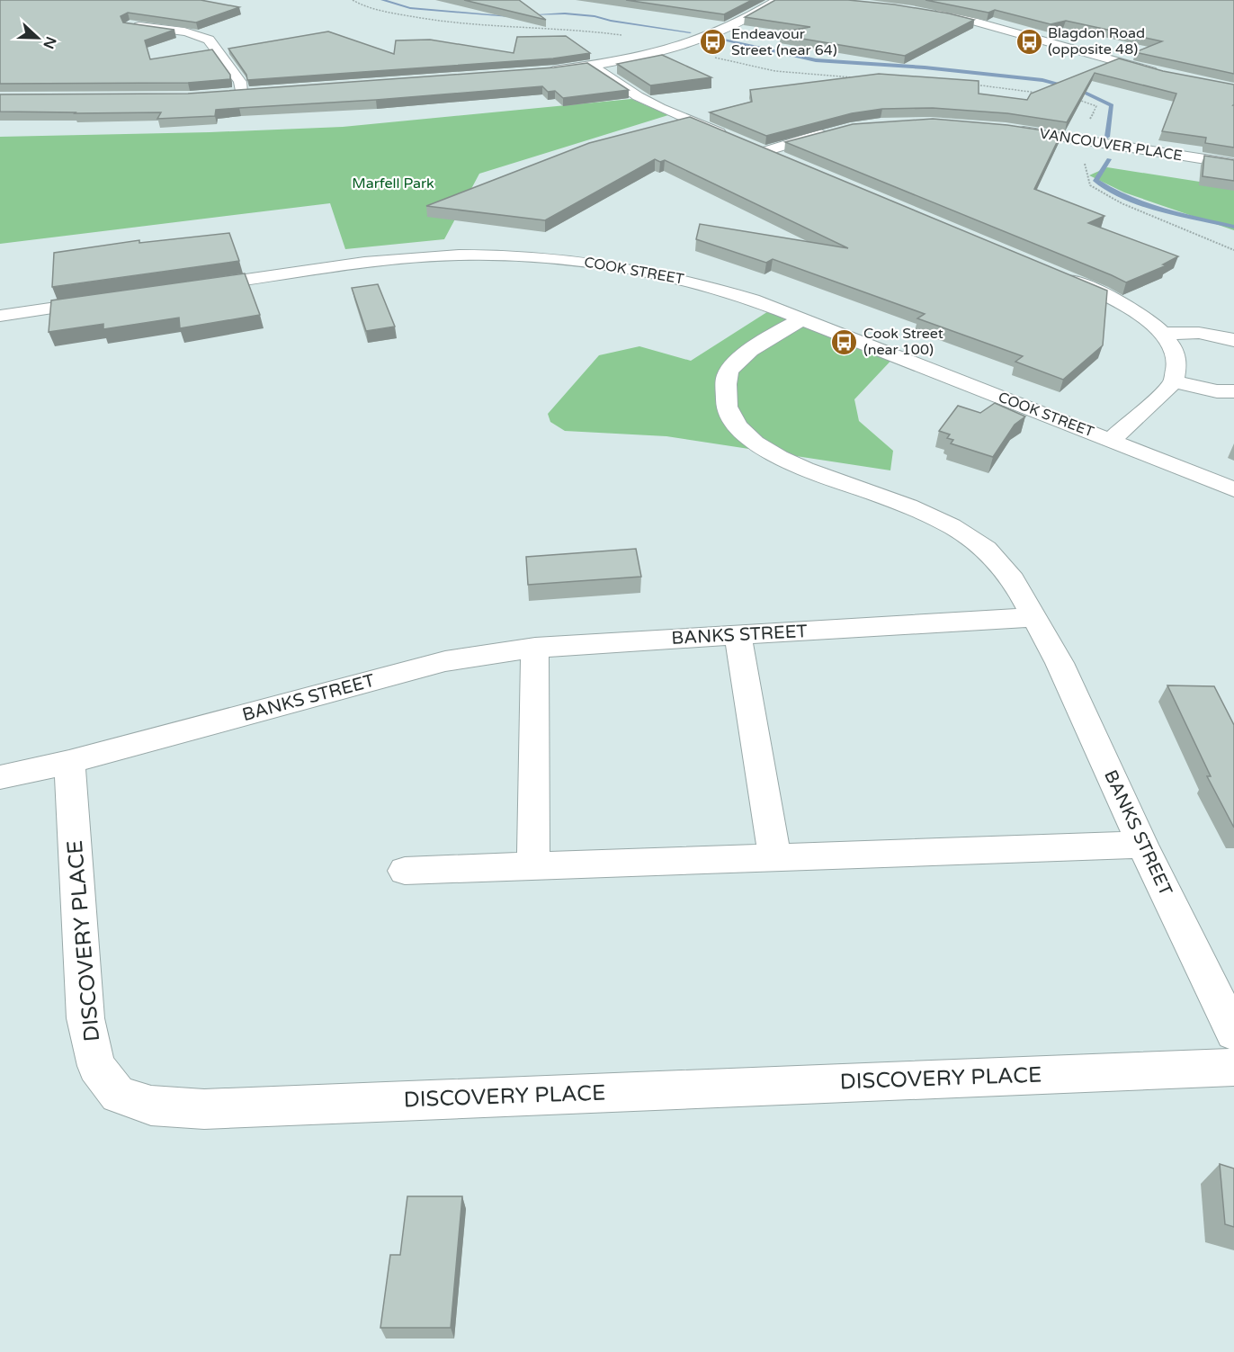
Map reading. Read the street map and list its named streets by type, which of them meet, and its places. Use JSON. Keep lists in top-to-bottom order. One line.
{"streets":{"street":["VANCOUVER PLACE","COOK STREET","BANKS STREET","DISCOVERY PLACE"]},"crossings":[["BANKS STREET","DISCOVERY PLACE"]],"parks":["Marfell Park"],"places":{"bus stop":["Blagdon Road (opposite 48)","Endeavour Street (near 64)","Cook Street (near 100)"]},"north":"right"}
